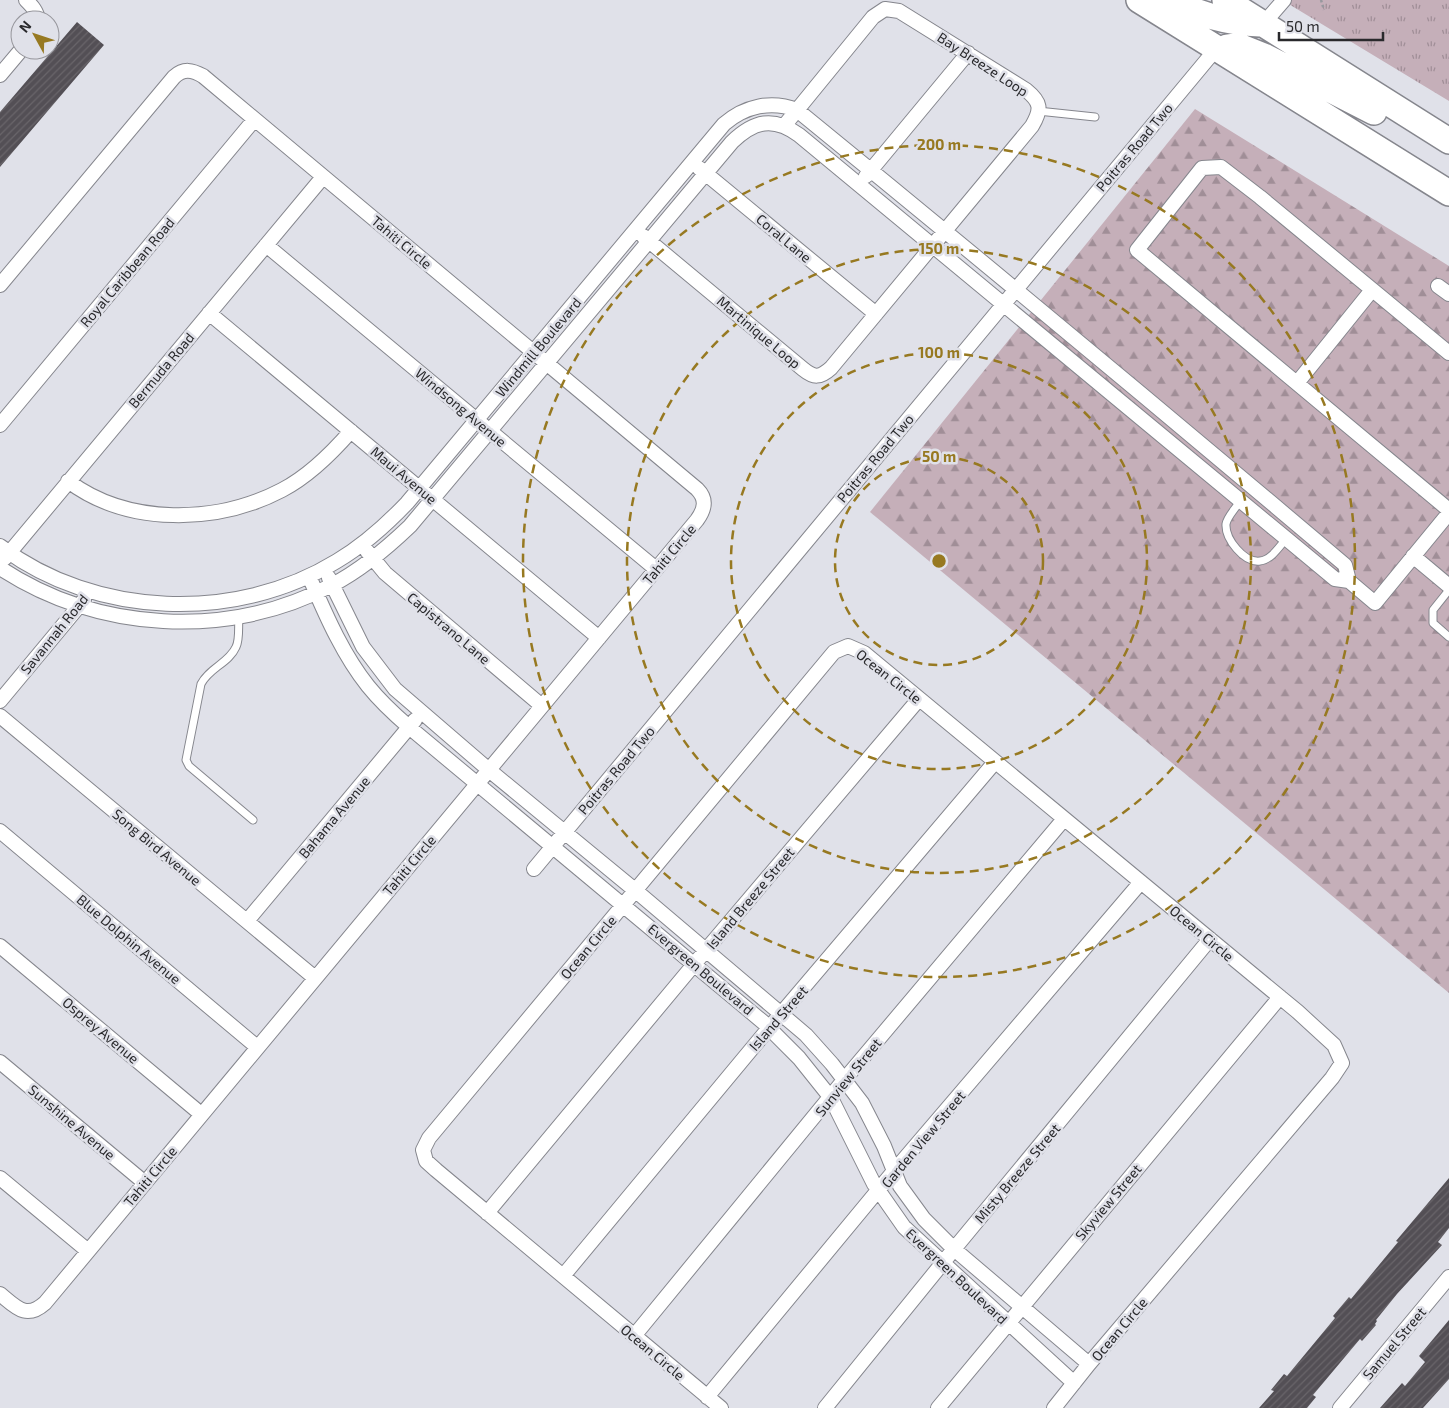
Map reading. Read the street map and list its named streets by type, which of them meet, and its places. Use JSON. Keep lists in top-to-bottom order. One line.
{"streets":{"street":["Bay Breeze Loop","Poitras Road Two","Coral Lane","Tahiti Circle","Royal Caribbean Road","Martinique Loop","Windmill Boulevard","Bermuda Road","Windsong Avenue","Maui Avenue","Capistrano Lane","Savannah Road","Ocean Circle","Bahama Avenue","Song Bird Avenue","Island Breeze Street","Blue Dolphin Avenue","Evergreen Boulevard","Island Street","Osprey Avenue","Sunview Street","Sunshine Avenue","Garden View Street","Misty Breeze Street","Skyview Street","Samuel Street"]},"crossings":[["Bay Breeze Loop","Coral Lane"],["Bay Breeze Loop","Martinique Loop"],["Bay Breeze Loop","Windmill Boulevard"],["Poitras Road Two","Windmill Boulevard"],["Poitras Road Two","Evergreen Boulevard"],["Coral Lane","Martinique Loop"],["Coral Lane","Windmill Boulevard"],["Tahiti Circle","Royal Caribbean Road"],["Tahiti Circle","Windmill Boulevard"],["Tahiti Circle","Bermuda Road"],["Tahiti Circle","Windsong Avenue"],["Tahiti Circle","Maui Avenue"],["Tahiti Circle","Capistrano Lane"],["Tahiti Circle","Song Bird Avenue"],["Tahiti Circle","Blue Dolphin Avenue"],["Tahiti Circle","Evergreen Boulevard"],["Tahiti Circle","Osprey Avenue"],["Tahiti Circle","Sunshine Avenue"],["Martinique Loop","Windmill Boulevard"],["Windmill Boulevard","Bermuda Road"],["Windmill Boulevard","Windsong Avenue"],["Windmill Boulevard","Maui Avenue"],["Windmill Boulevard","Capistrano Lane"],["Windmill Boulevard","Savannah Road"],["Windmill Boulevard","Evergreen Boulevard"],["Bermuda Road","Windsong Avenue"],["Bermuda Road","Maui Avenue"],["Ocean Circle","Island Breeze Street"],["Ocean Circle","Evergreen Boulevard"],["Ocean Circle","Island Street"],["Ocean Circle","Sunview Street"],["Ocean Circle","Garden View Street"],["Ocean Circle","Misty Breeze Street"],["Ocean Circle","Skyview Street"],["Bahama Avenue","Song Bird Avenue"],["Bahama Avenue","Evergreen Boulevard"],["Island Breeze Street","Evergreen Boulevard"],["Evergreen Boulevard","Island Street"],["Evergreen Boulevard","Sunview Street"],["Evergreen Boulevard","Garden View Street"],["Evergreen Boulevard","Misty Breeze Street"],["Evergreen Boulevard","Skyview Street"]],"scale_bar":"50 m","north":"top left","rings":["200 m","150 m","100 m","50 m"]}
